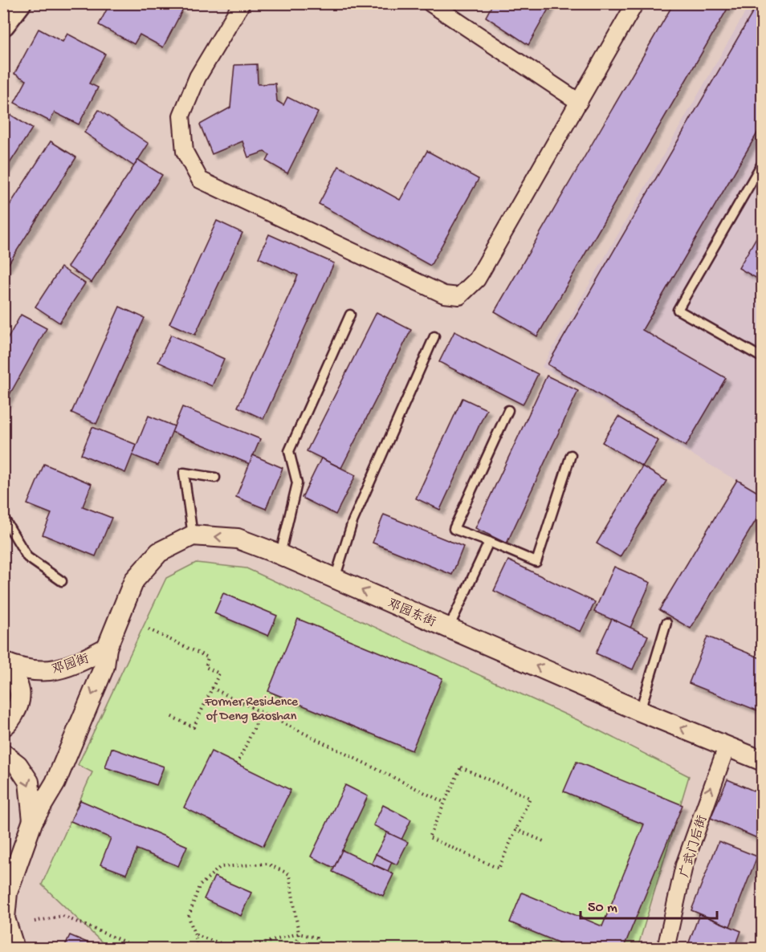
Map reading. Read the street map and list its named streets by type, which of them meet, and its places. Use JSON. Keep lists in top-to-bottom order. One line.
{"streets":{"street":["邓园东街","邓园街","广武门后街"]},"crossings":[["邓园东街","广武门后街"]],"one_way":["邓园东街","广武门后街"],"parks":["Former Residence of Deng Baoshan"],"scale_bar":"50 m"}
